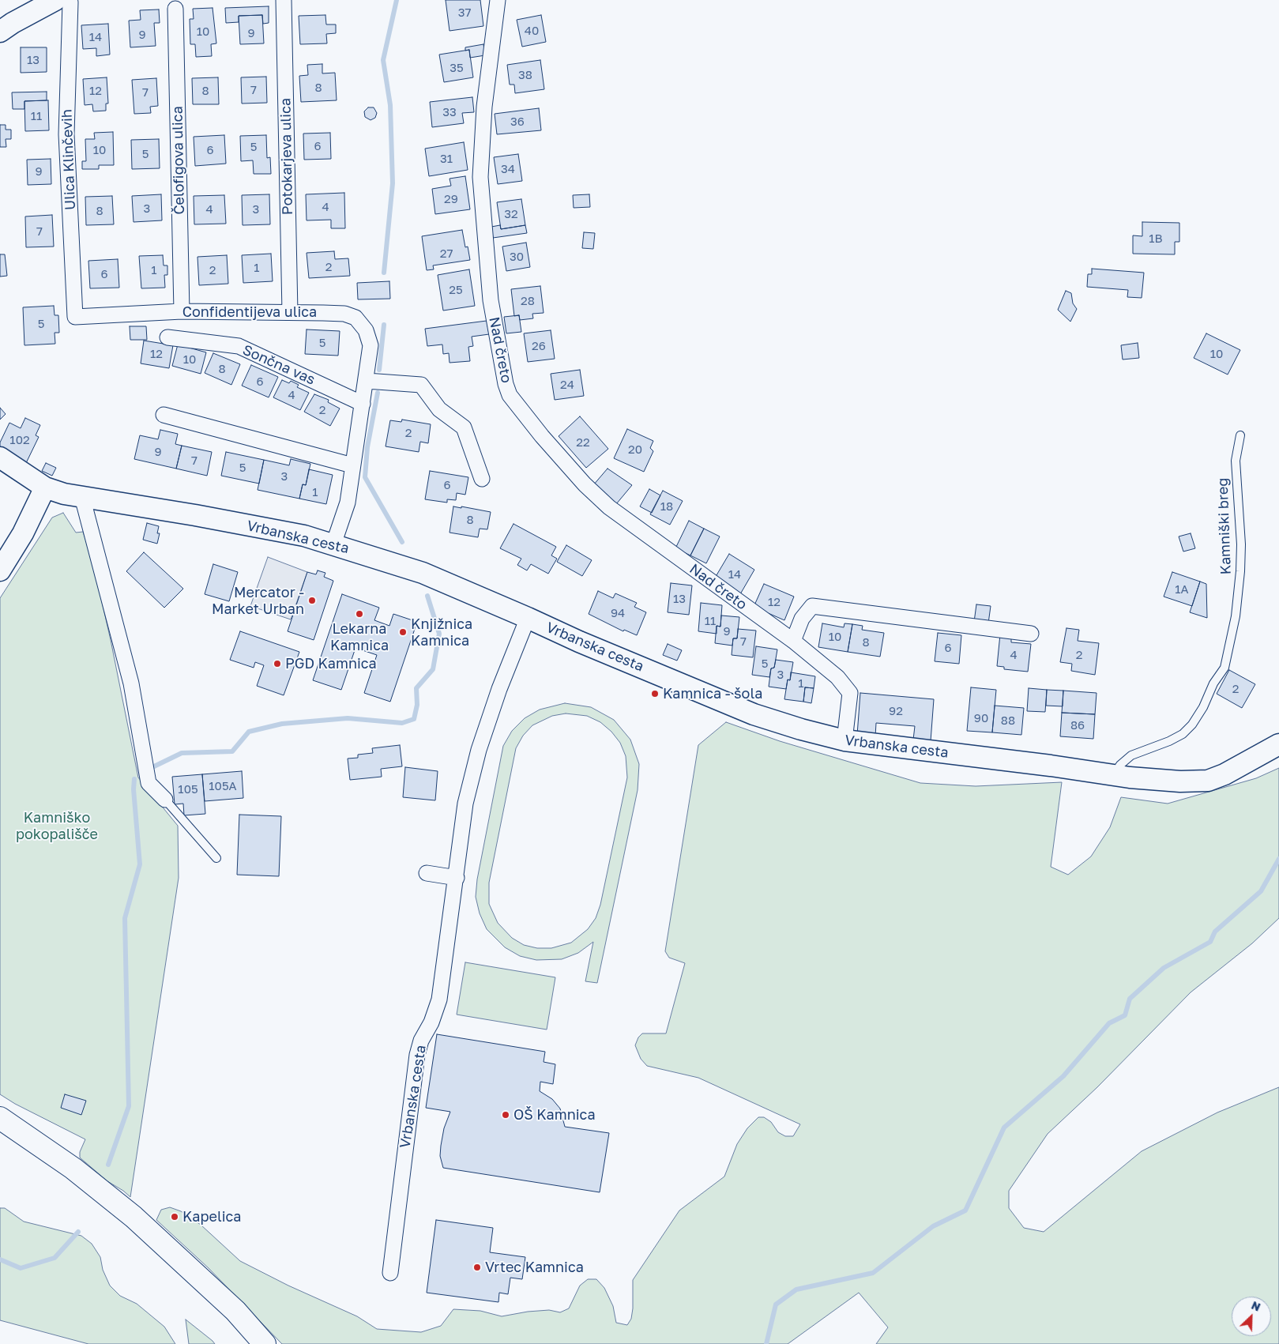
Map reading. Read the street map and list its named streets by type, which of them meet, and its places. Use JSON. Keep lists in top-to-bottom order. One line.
{"streets":{"street":["Potokarjeva ulica","Ulica Klinčevih","Čelofigova ulica","Confidentijeva ulica","Nad čreto","Sončna vas","Vrbanska cesta"],"lane":["Kamniški breg"]},"crossings":[["Potokarjeva ulica","Confidentijeva ulica"],["Ulica Klinčevih","Confidentijeva ulica"],["Čelofigova ulica","Confidentijeva ulica"],["Confidentijeva ulica","Sončna vas"],["Confidentijeva ulica","Vrbanska cesta"],["Nad čreto","Vrbanska cesta"],["Kamniški breg","Vrbanska cesta"]],"parks":["Kamniško pokopališče"],"places":["Mercator - Market Urban","Lekarna Kamnica","Knjižnica Kamnica","PGD Kamnica","Kamnica - šola","OŠ Kamnica","Kapelica","Vrtec Kamnica"],"house_numbers":["37","40","10","9","9","14","13","35","38","8","7","12","8","7","33","11","36","6","5","10","6","5","31","34","9","29","4","3","4","3","8","32","7","1B","27","30","2","1","1","2","6","25","28","5","5","26","12","10","10","8","6","24","4","2","2","102","22","20","9","7","5","3","6","1","18","8","14","1A","13","12","94","11","9","10","7","8","6","4","2","5","3","1","2","92","90","88","86","105A","105"],"north":"top right"}
